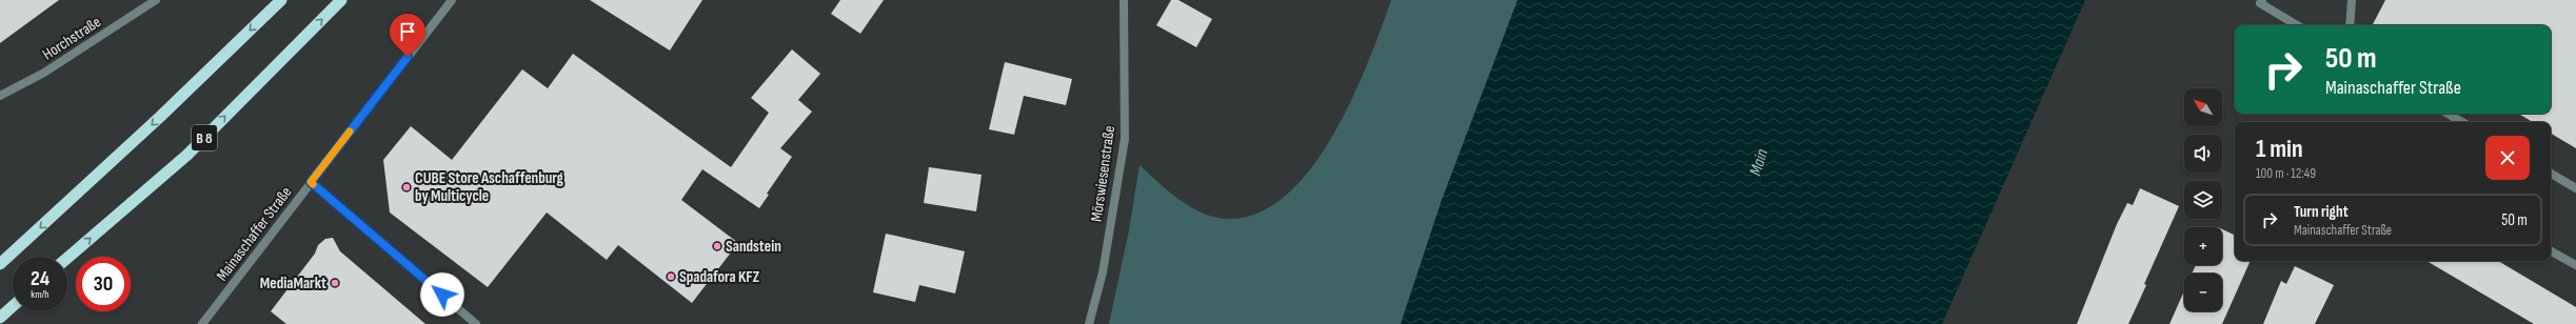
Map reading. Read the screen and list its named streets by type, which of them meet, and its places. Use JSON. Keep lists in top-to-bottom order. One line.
{"streets":{"highway":["B 8"],"street":["Horchstraße","Mörswiesenstraße","Mainaschaffer Straße"]},"water":["Main"],"places":["CUBE Store Aschaffenburg by Multicycle","Sandstein","Spadafora KFZ","MediaMarkt"],"north":"top left","page":{"turn":["50 m","Mainaschaffer Straße"],"map_buttons":["+","−"],"heading":["1 min","100 m · 12:49"],"list":[{"name":"Turn right","note":"Mainaschaffer Straße","value":"50 m"}],"speed":"24 km/h","limit":"30"}}
